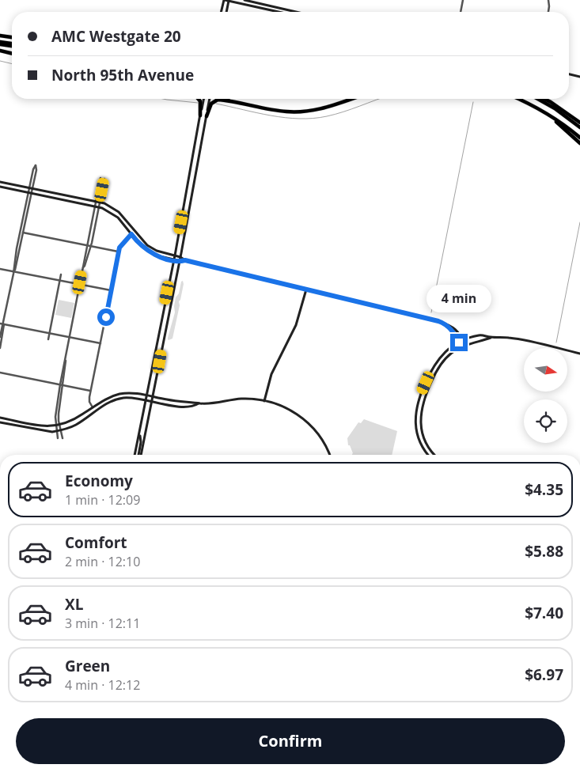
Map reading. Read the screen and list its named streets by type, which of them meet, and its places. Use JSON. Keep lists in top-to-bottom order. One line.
{"north":"right","page":{"banner":["AMC Westgate 20","North 95th Avenue"],"bubble":"4 min","list":[{"name":"Economy","note":"1 min · 12:09","value":"$4.35"},{"name":"Comfort","note":"2 min · 12:10","value":"$5.88"},{"name":"XL","note":"3 min · 12:11","value":"$7.40"},{"name":"Green","note":"4 min · 12:12","value":"$6.97"}],"buttons":"Confirm"}}
